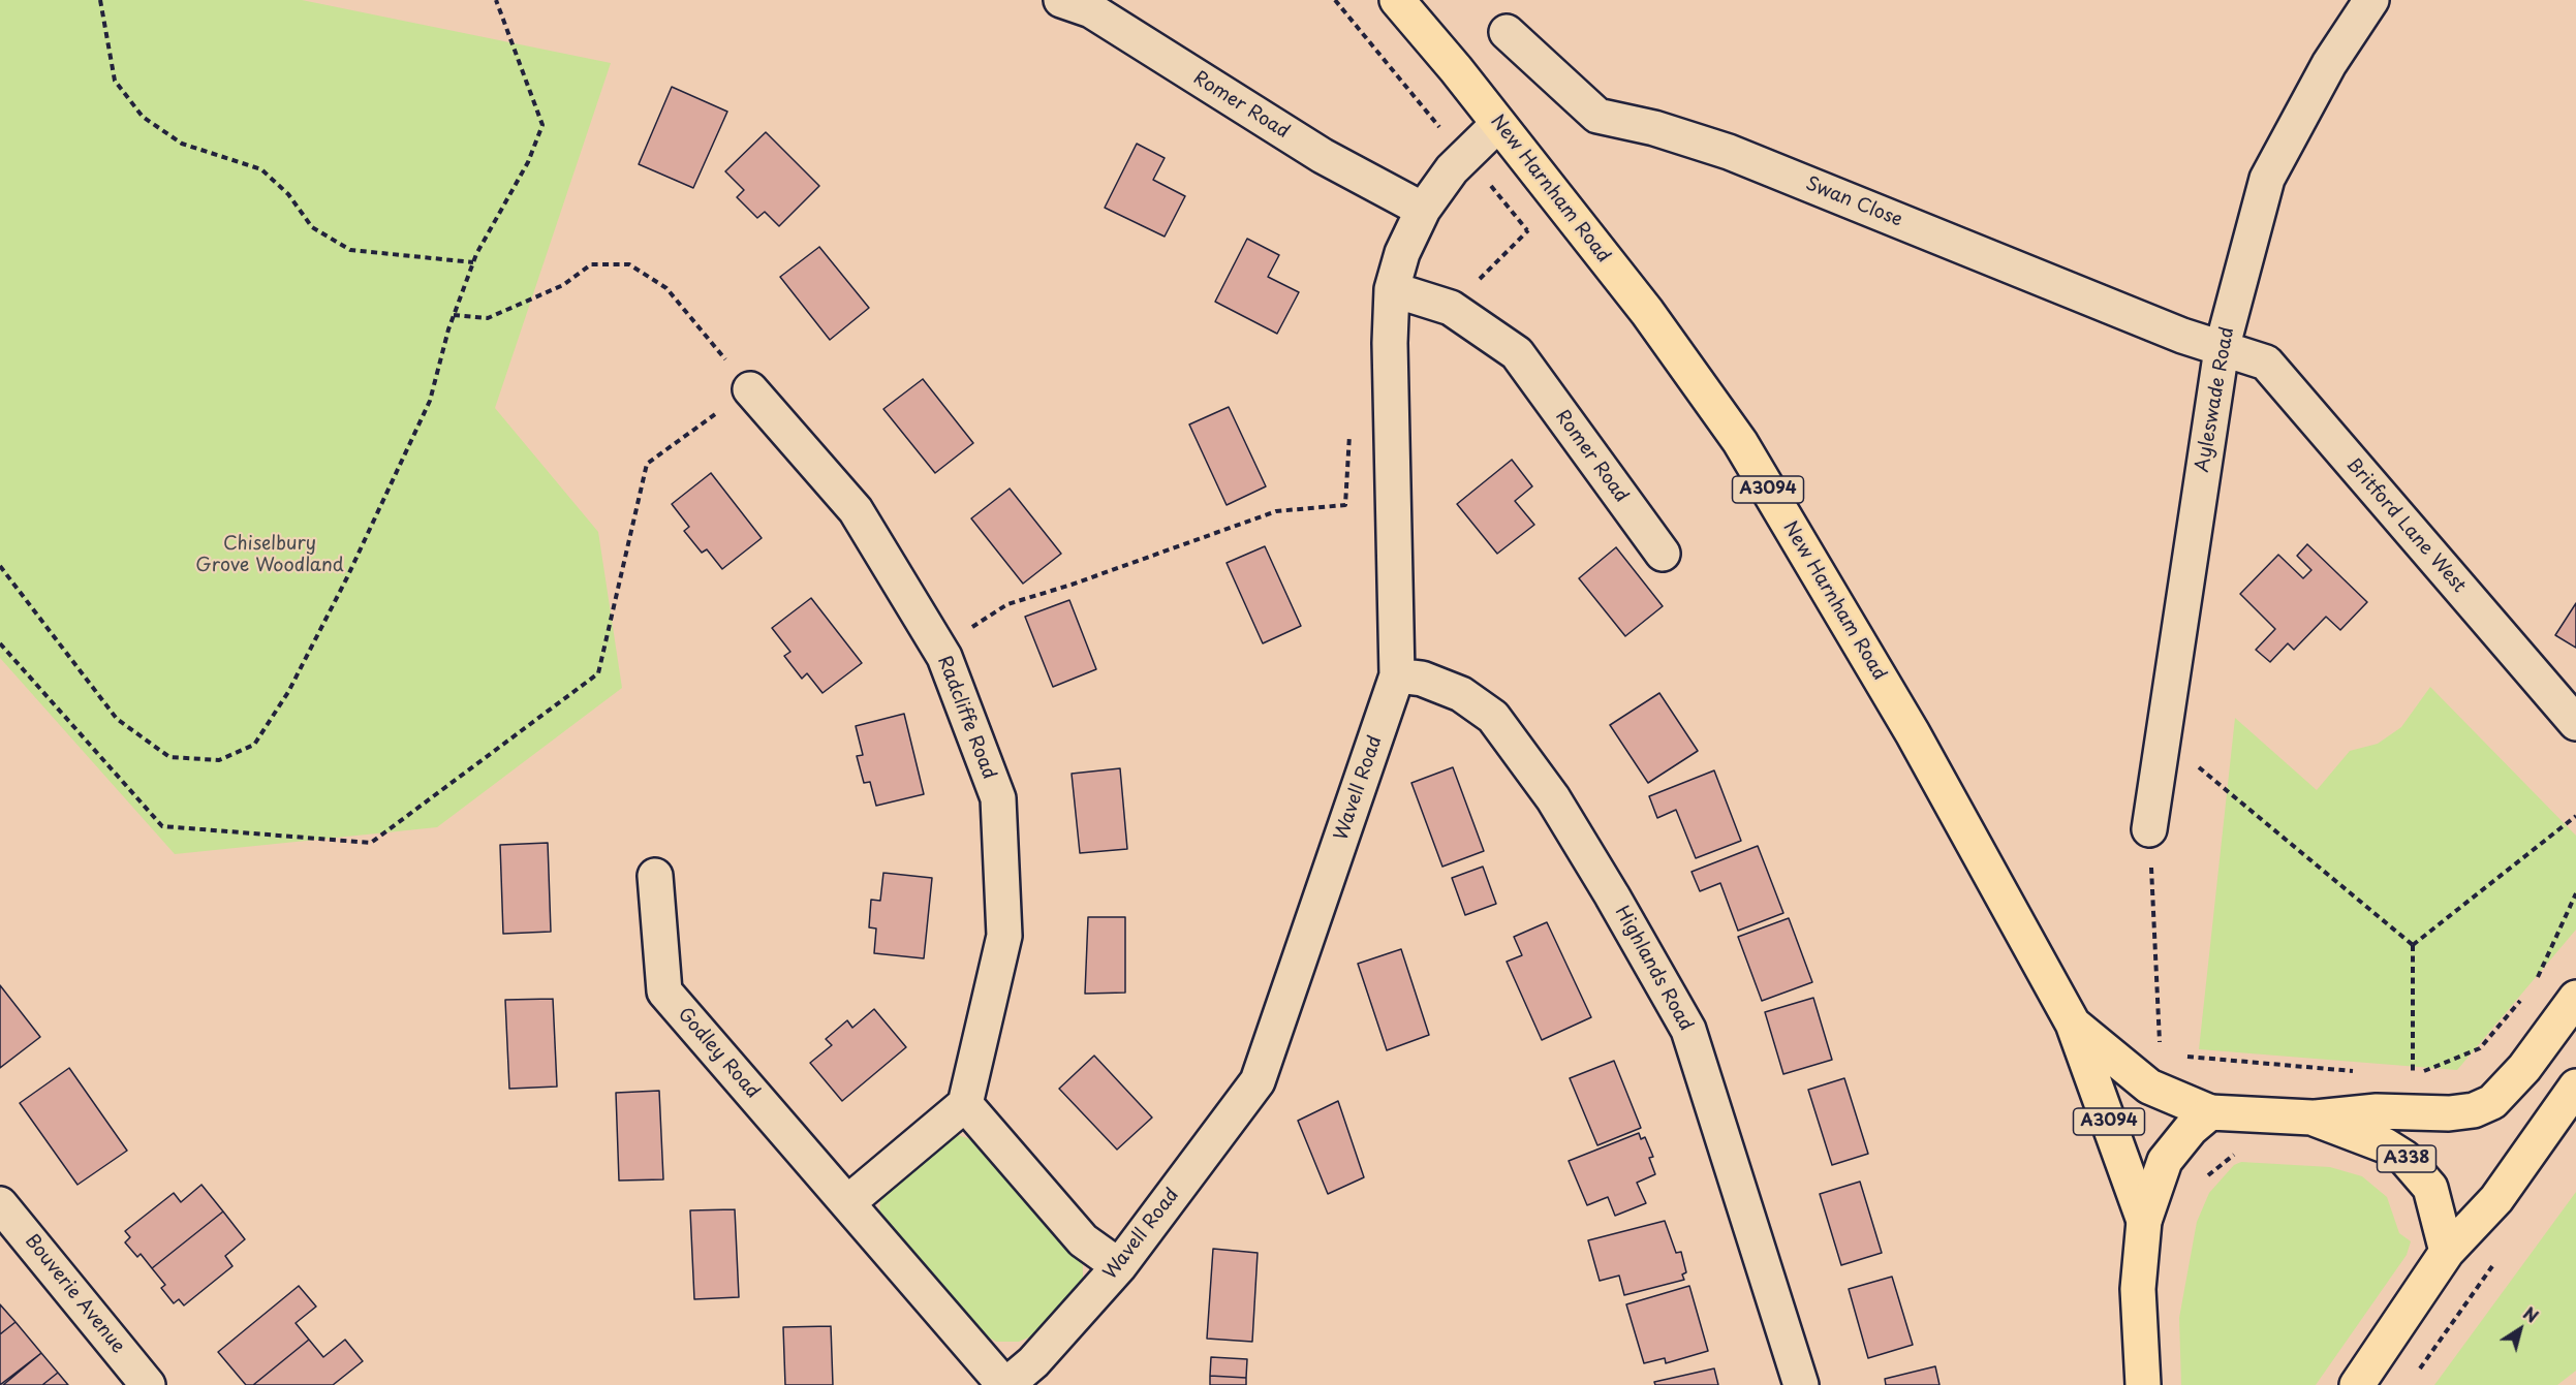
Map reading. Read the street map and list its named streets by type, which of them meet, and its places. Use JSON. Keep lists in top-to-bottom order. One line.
{"streets":{"main road":["New Harnham Road","A3094","A338"],"street":["Romer Road","Swan Close","Ayleswade Road","Britford Lane West","Radcliffe Road","Wavell Road","Highlands Road","Godley Road","Bouverie Avenue"]},"crossings":[["Romer Road","Wavell Road"],["New Harnham Road","A3094"],["New Harnham Road","Wavell Road"],["Swan Close","Ayleswade Road"],["Swan Close","Britford Lane West"],["Ayleswade Road","Britford Lane West"],["A3094","A338"],["Wavell Road","Highlands Road"],["Wavell Road","Godley Road"]],"parks":["Chiselbury Grove Woodland"],"north":"top right"}
